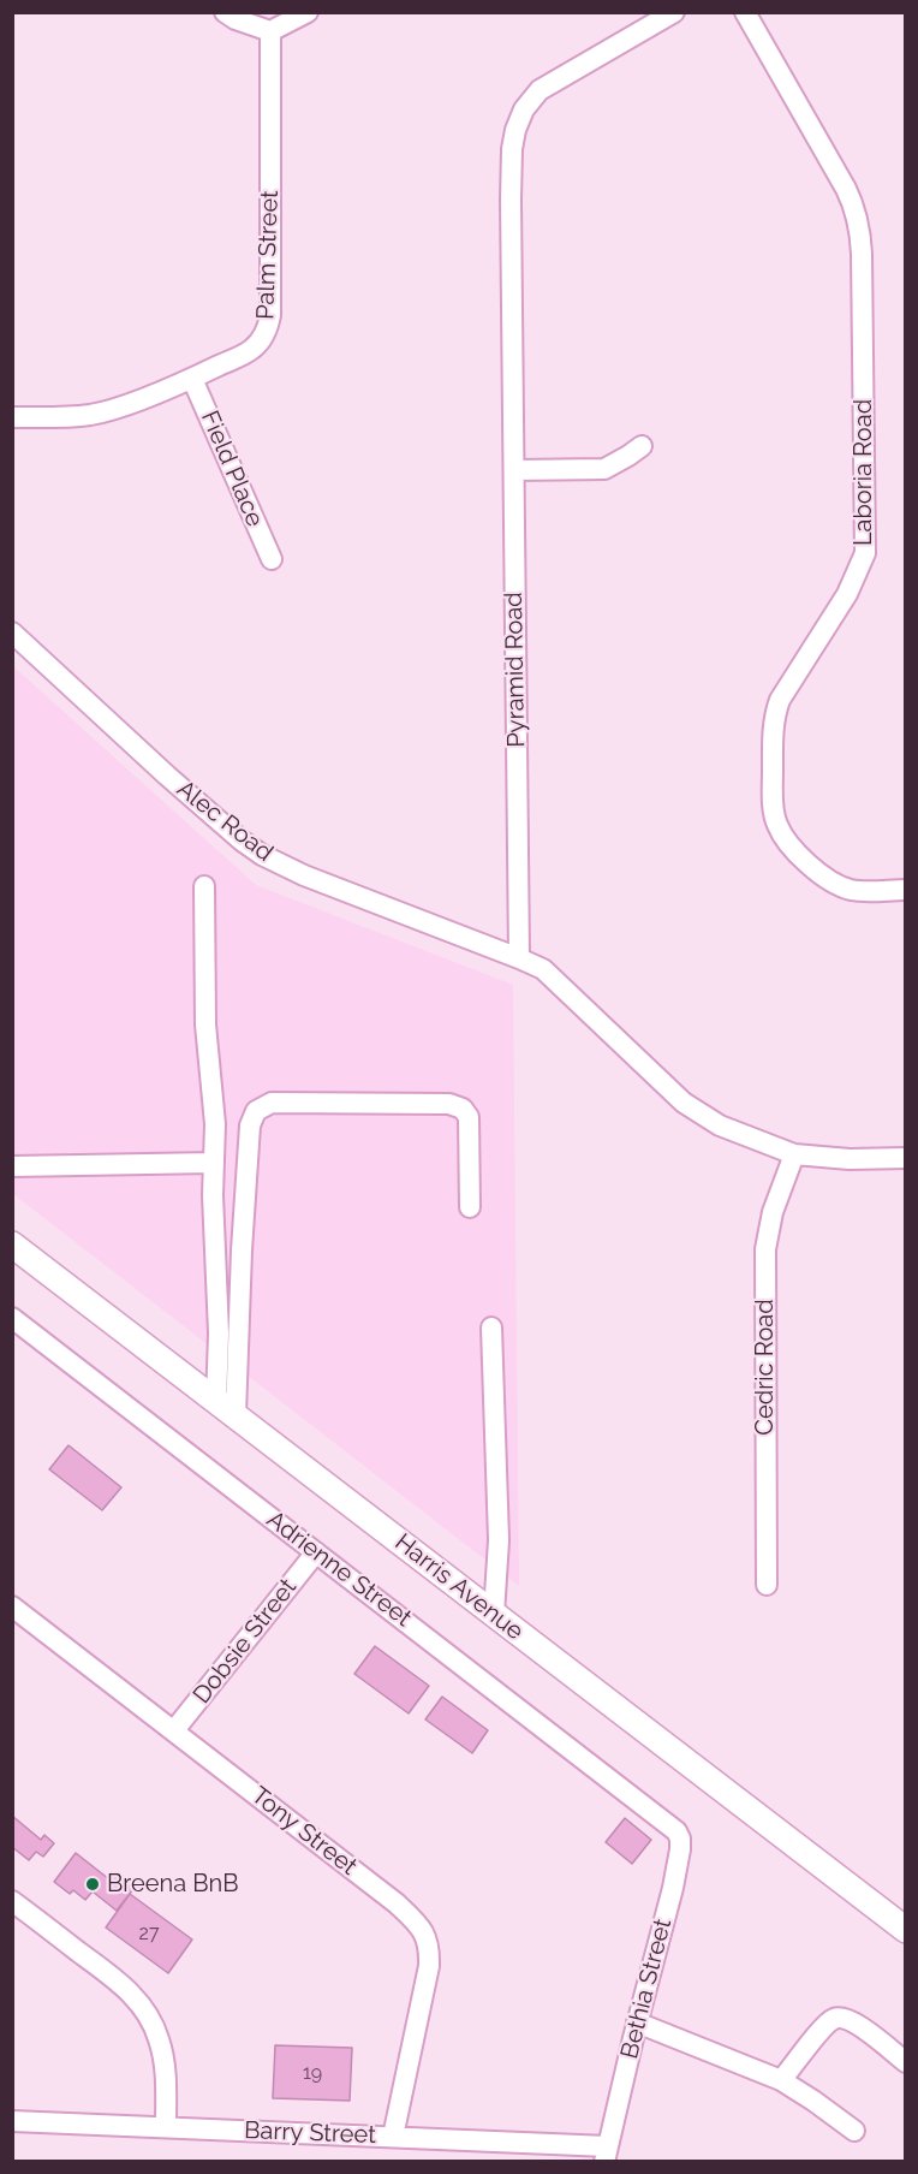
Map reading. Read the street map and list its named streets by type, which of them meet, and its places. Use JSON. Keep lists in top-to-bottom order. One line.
{"streets":{"main road":["Harris Avenue"],"street":["Palm Street","Field Place","Laboria Road","Pyramid Road","Alec Road","Cedric Road","Adrienne Street","Dobsie Street","Tony Street","Bethia Street","Barry Street"]},"crossings":[["Palm Street","Field Place"],["Pyramid Road","Alec Road"],["Adrienne Street","Dobsie Street"],["Adrienne Street","Bethia Street"],["Dobsie Street","Tony Street"],["Tony Street","Barry Street"],["Bethia Street","Barry Street"]],"places":["Breena BnB"],"house_numbers":["27","19"]}
